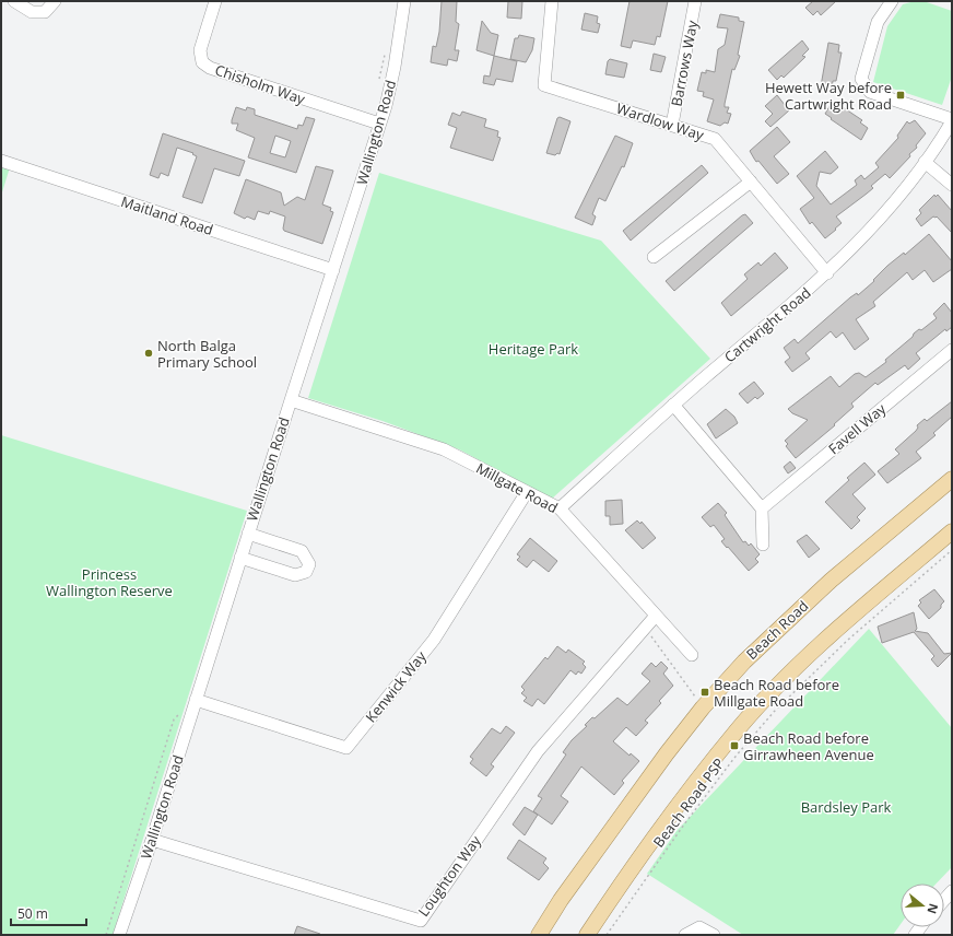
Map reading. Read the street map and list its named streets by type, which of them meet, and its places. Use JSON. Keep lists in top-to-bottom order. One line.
{"streets":{"main road":["Beach Road"],"street":["Barrows Way","Chisholm Way","Wardlow Way","Wallington Road","Maitland Road","Cartwright Road","Favell Way","Millgate Road","Kenwick Way","Loughton Way"],"path":["Beach Road PSP"]},"crossings":[["Barrows Way","Wardlow Way"],["Chisholm Way","Wallington Road"],["Wardlow Way","Cartwright Road"],["Wallington Road","Maitland Road"],["Wallington Road","Millgate Road"],["Wallington Road","Kenwick Way"],["Wallington Road","Loughton Way"],["Cartwright Road","Millgate Road"],["Millgate Road","Kenwick Way"],["Millgate Road","Loughton Way"]],"parks":["Heritage Park","Princess Wallington Reserve","Bardsley Park"],"places":{"transit":["Hewett Way before Cartwright Road","Beach Road before Millgate Road","Beach Road before Girrawheen Avenue"],"other":["North Balga Primary School"]},"scale_bar":"50 m","north":"right"}
